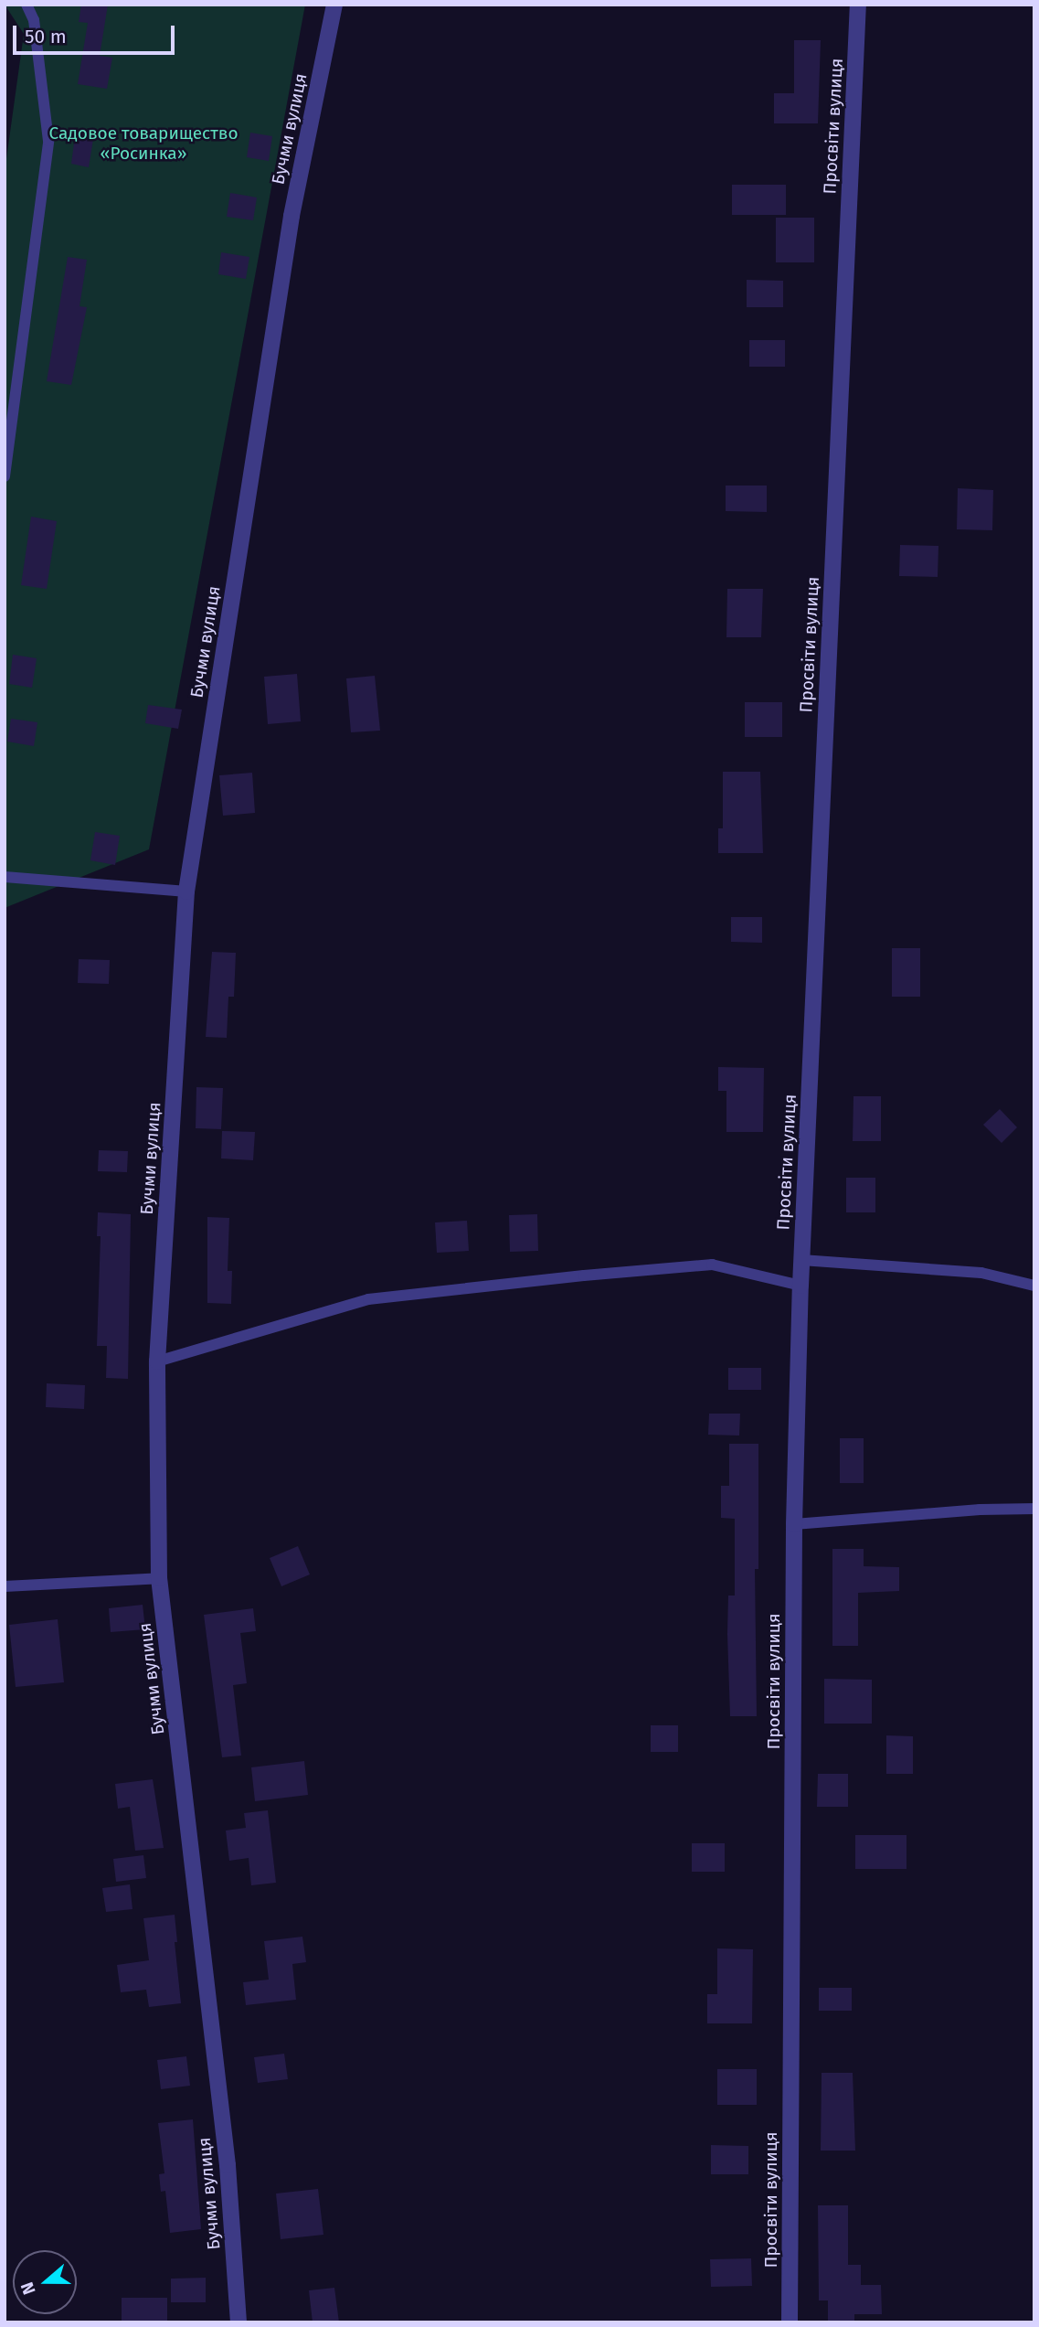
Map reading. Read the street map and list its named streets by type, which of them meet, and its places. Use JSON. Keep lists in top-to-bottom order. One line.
{"streets":{"street":["Просвіти вулиця","Бучми вулиця"]},"parks":["Садовое товарищество «Росинка»"],"scale_bar":"50 m","north":"left"}
